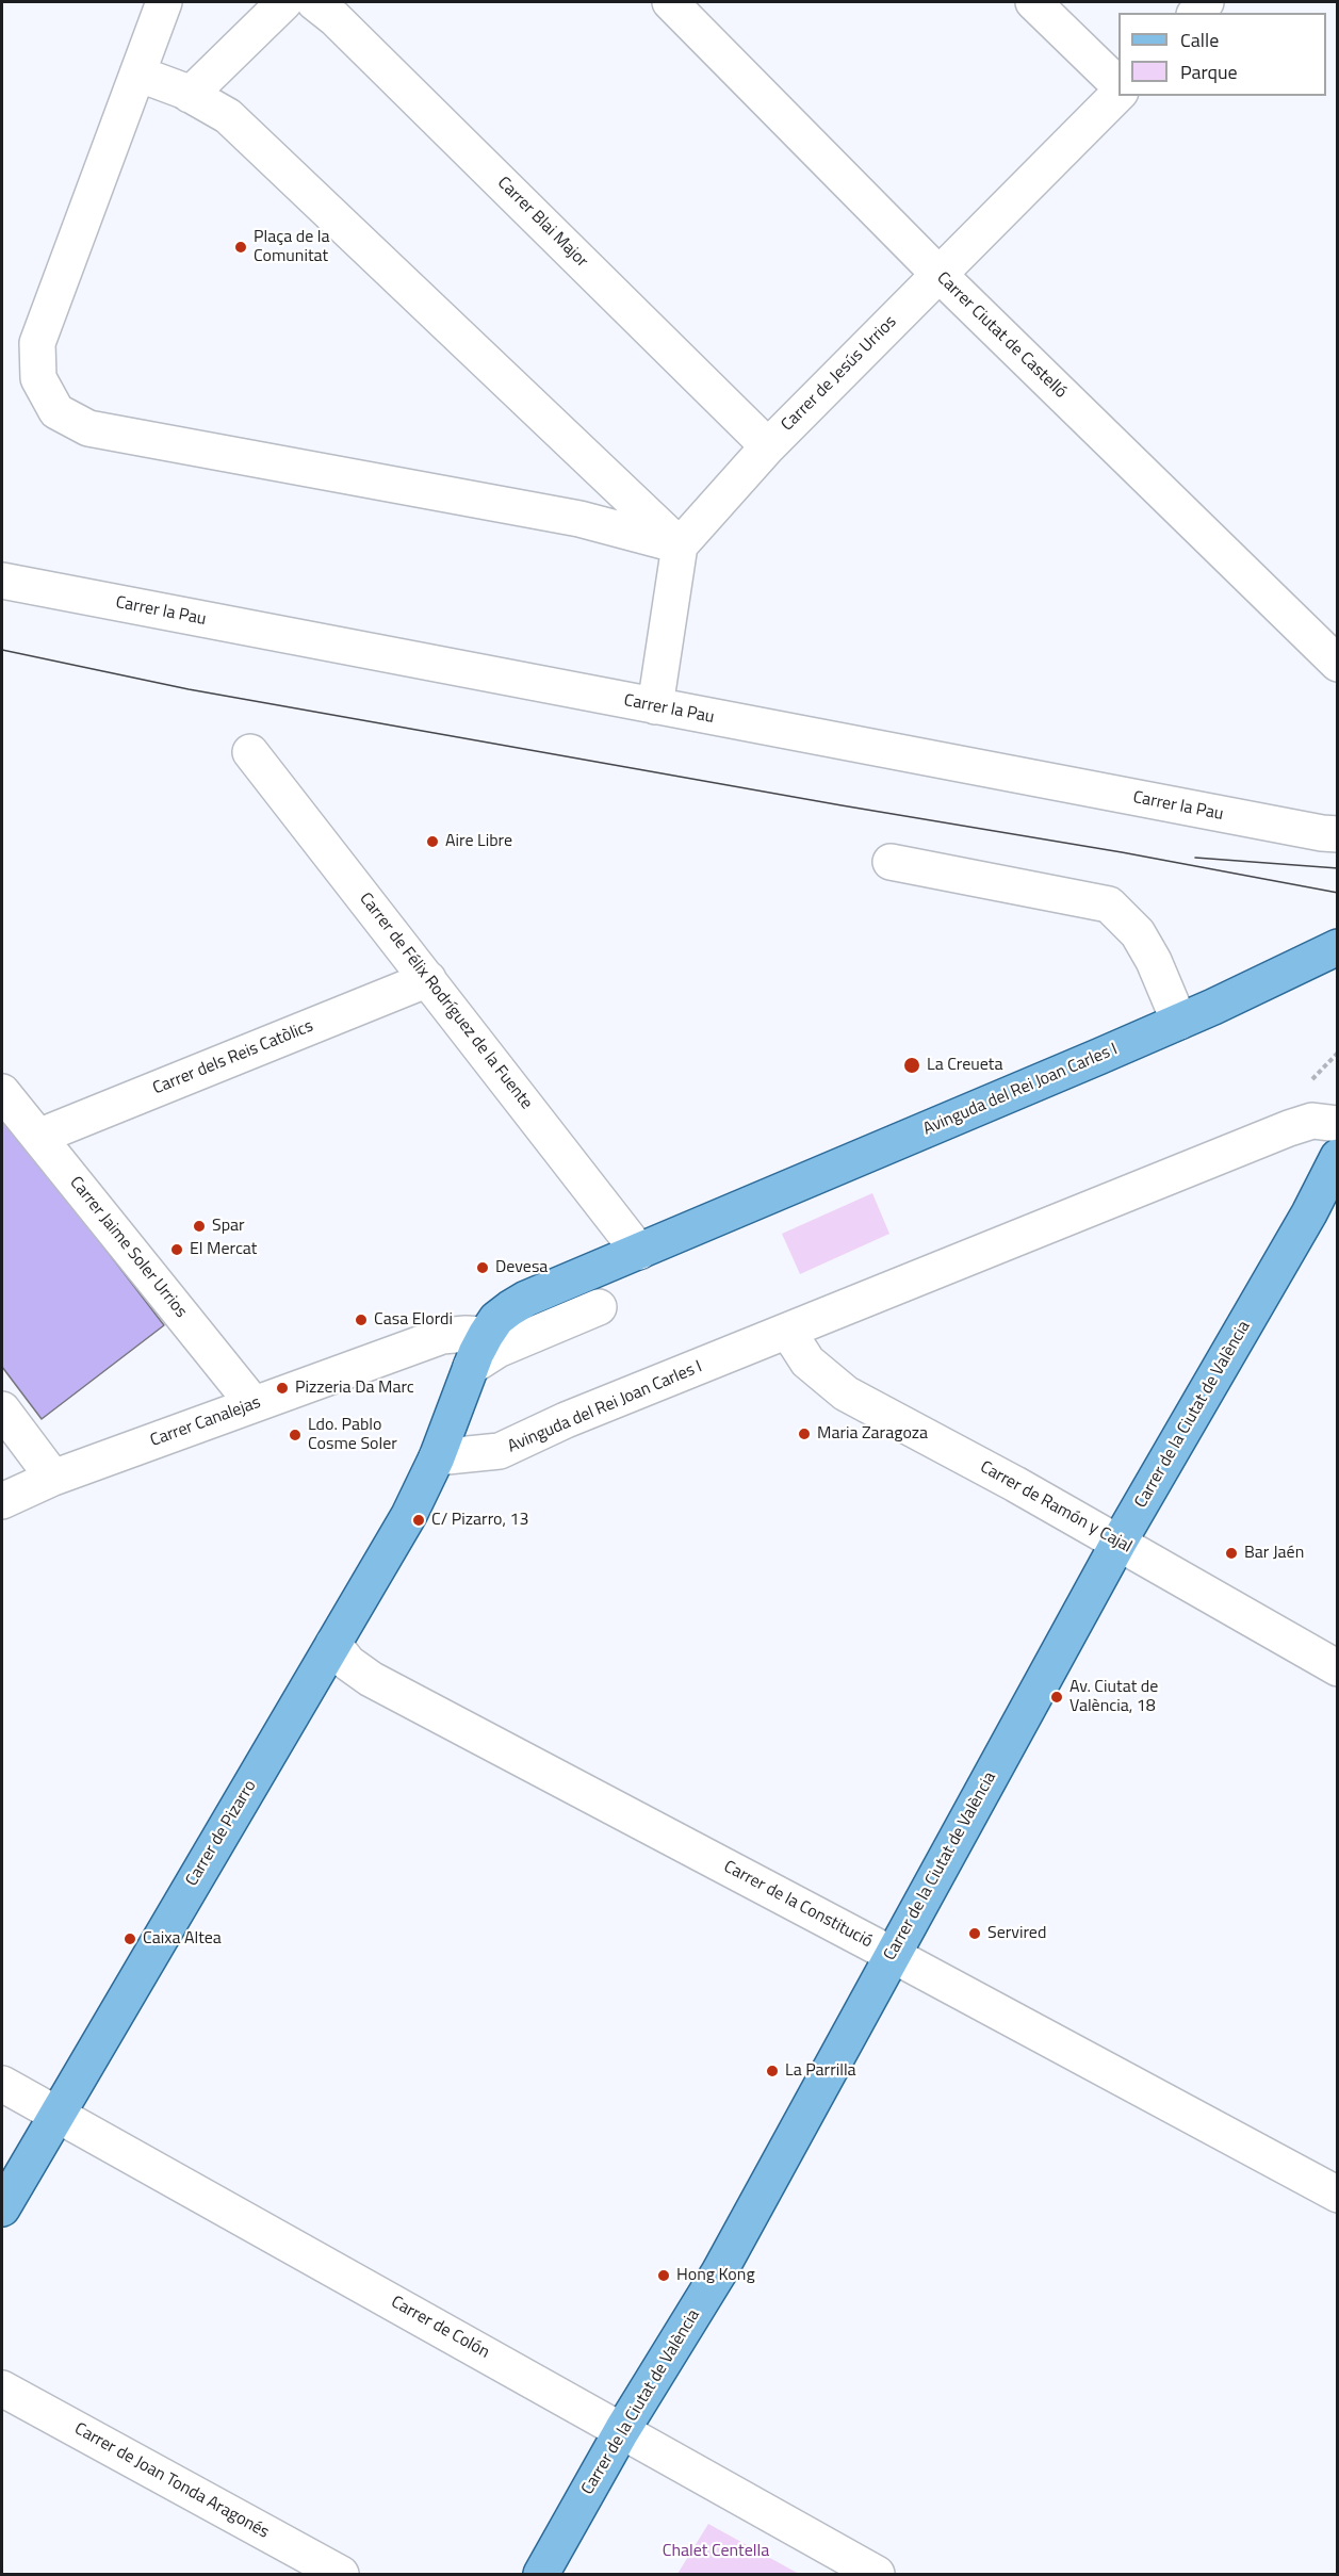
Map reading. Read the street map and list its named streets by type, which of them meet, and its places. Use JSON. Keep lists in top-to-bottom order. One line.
{"streets":{"main road":["Avinguda del Rei Joan Carles I","Carrer de la Ciutat de València","Carrer de Pizarro"],"street":["Carrer Blai Major","Carrer Ciutat de Castelló","Carrer de Jesús Urrios","Carrer la Pau","Carrer de Félix Rodríguez de la Fuente","Carrer dels Reis Catòlics","Carrer Jaime Soler Urrios","Carrer Canalejas","Carrer de Ramón y Cajal","Carrer de la Constitució","Carrer de Colón","Carrer de Joan Tonda Aragonés"]},"crossings":[["Carrer Blai Major","Carrer de Jesús Urrios"],["Carrer Ciutat de Castelló","Carrer de Jesús Urrios"],["Carrer de Félix Rodríguez de la Fuente","Carrer dels Reis Catòlics"],["Carrer de Félix Rodríguez de la Fuente","Avinguda del Rei Joan Carles I"],["Carrer dels Reis Catòlics","Carrer Jaime Soler Urrios"],["Avinguda del Rei Joan Carles I","Carrer Canalejas"],["Avinguda del Rei Joan Carles I","Carrer de Ramón y Cajal"],["Avinguda del Rei Joan Carles I","Carrer de Pizarro"],["Carrer Jaime Soler Urrios","Carrer Canalejas"],["Carrer de la Ciutat de València","Carrer de Ramón y Cajal"],["Carrer de la Ciutat de València","Carrer de la Constitució"],["Carrer de la Ciutat de València","Carrer de Colón"],["Carrer de Pizarro","Carrer de la Constitució"],["Carrer de Pizarro","Carrer de Colón"]],"parks":["Chalet Centella"],"places":["Plaça de la Comunitat","Aire Libre","La Creueta","Spar","El Mercat","Devesa","Casa Elordi","Pizzeria Da Marc","Maria Zaragoza","Ldo. Pablo Cosme Soler","C/ Pizarro, 13","Bar Jaén","Av. Ciutat de València, 18","Servired","Caixa Altea","La Parrilla","Hong Kong"],"legend":["Calle","Parque"]}
